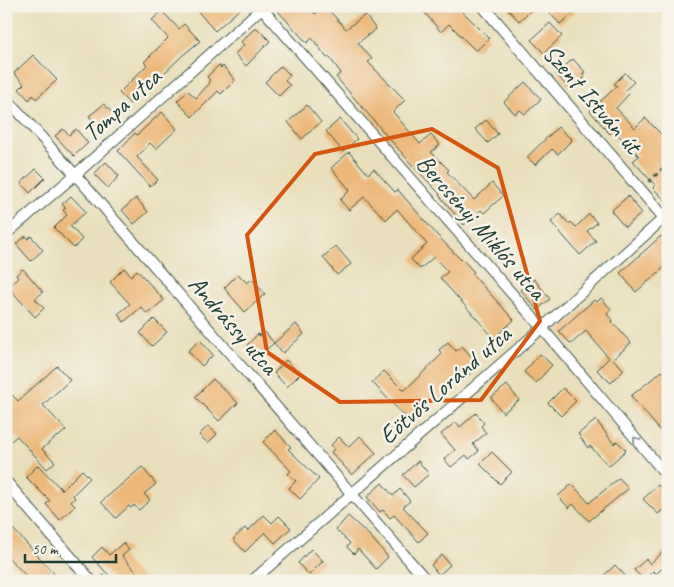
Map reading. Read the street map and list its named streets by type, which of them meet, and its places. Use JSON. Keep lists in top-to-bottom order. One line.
{"streets":{"street":["Szent István út","Tompa utca","Bercsényi Miklós utca","Andrássy utca","Eötvös Loránd utca"]},"crossings":[["Szent István út","Eötvös Loránd utca"],["Tompa utca","Bercsényi Miklós utca"],["Tompa utca","Andrássy utca"],["Bercsényi Miklós utca","Eötvös Loránd utca"],["Andrássy utca","Eötvös Loránd utca"]],"scale_bar":"50 m"}
